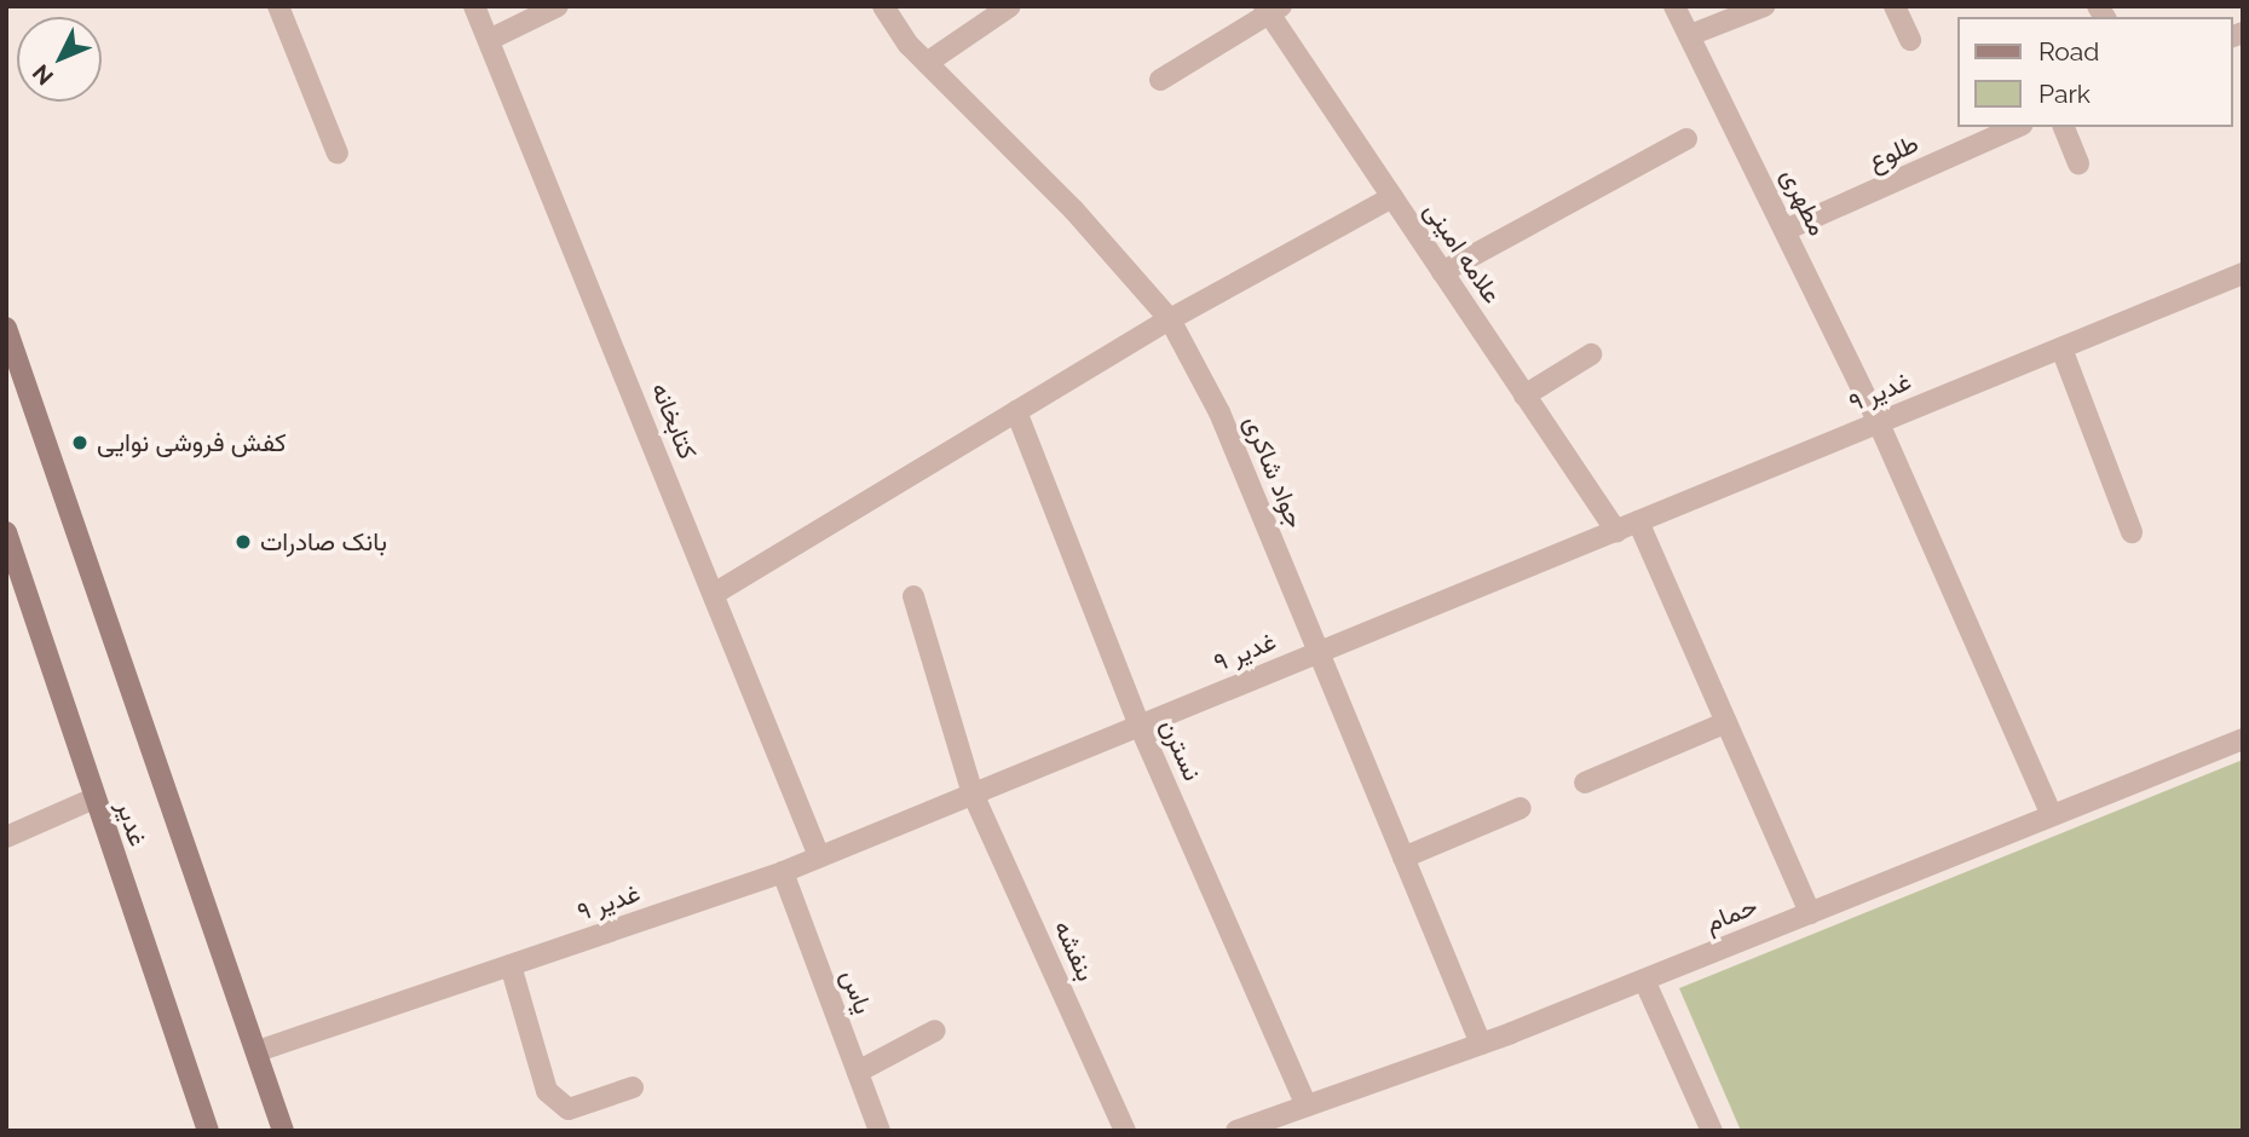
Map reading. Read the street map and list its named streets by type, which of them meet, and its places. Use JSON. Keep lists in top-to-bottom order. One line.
{"streets":{"main road":["غدیر"],"street":["طلوع","مطهری","علامه امینی","غدیر ۹","کتابخانه","جواد شاکری","نسترن","حمام","بنفشه","یاس"]},"crossings":[["طلوع","مطهری"],["مطهری","غدیر ۹"],["مطهری","حمام"],["علامه امینی","غدیر ۹"],["غدیر ۹","کتابخانه"],["غدیر ۹","جواد شاکری"],["غدیر ۹","نسترن"],["غدیر ۹","بنفشه"],["غدیر ۹","یاس"],["جواد شاکری","حمام"],["نسترن","حمام"]],"places":["کفش فروشی نوایی","بانک صادرات"],"legend":["Road","Park"],"north":"bottom left"}
